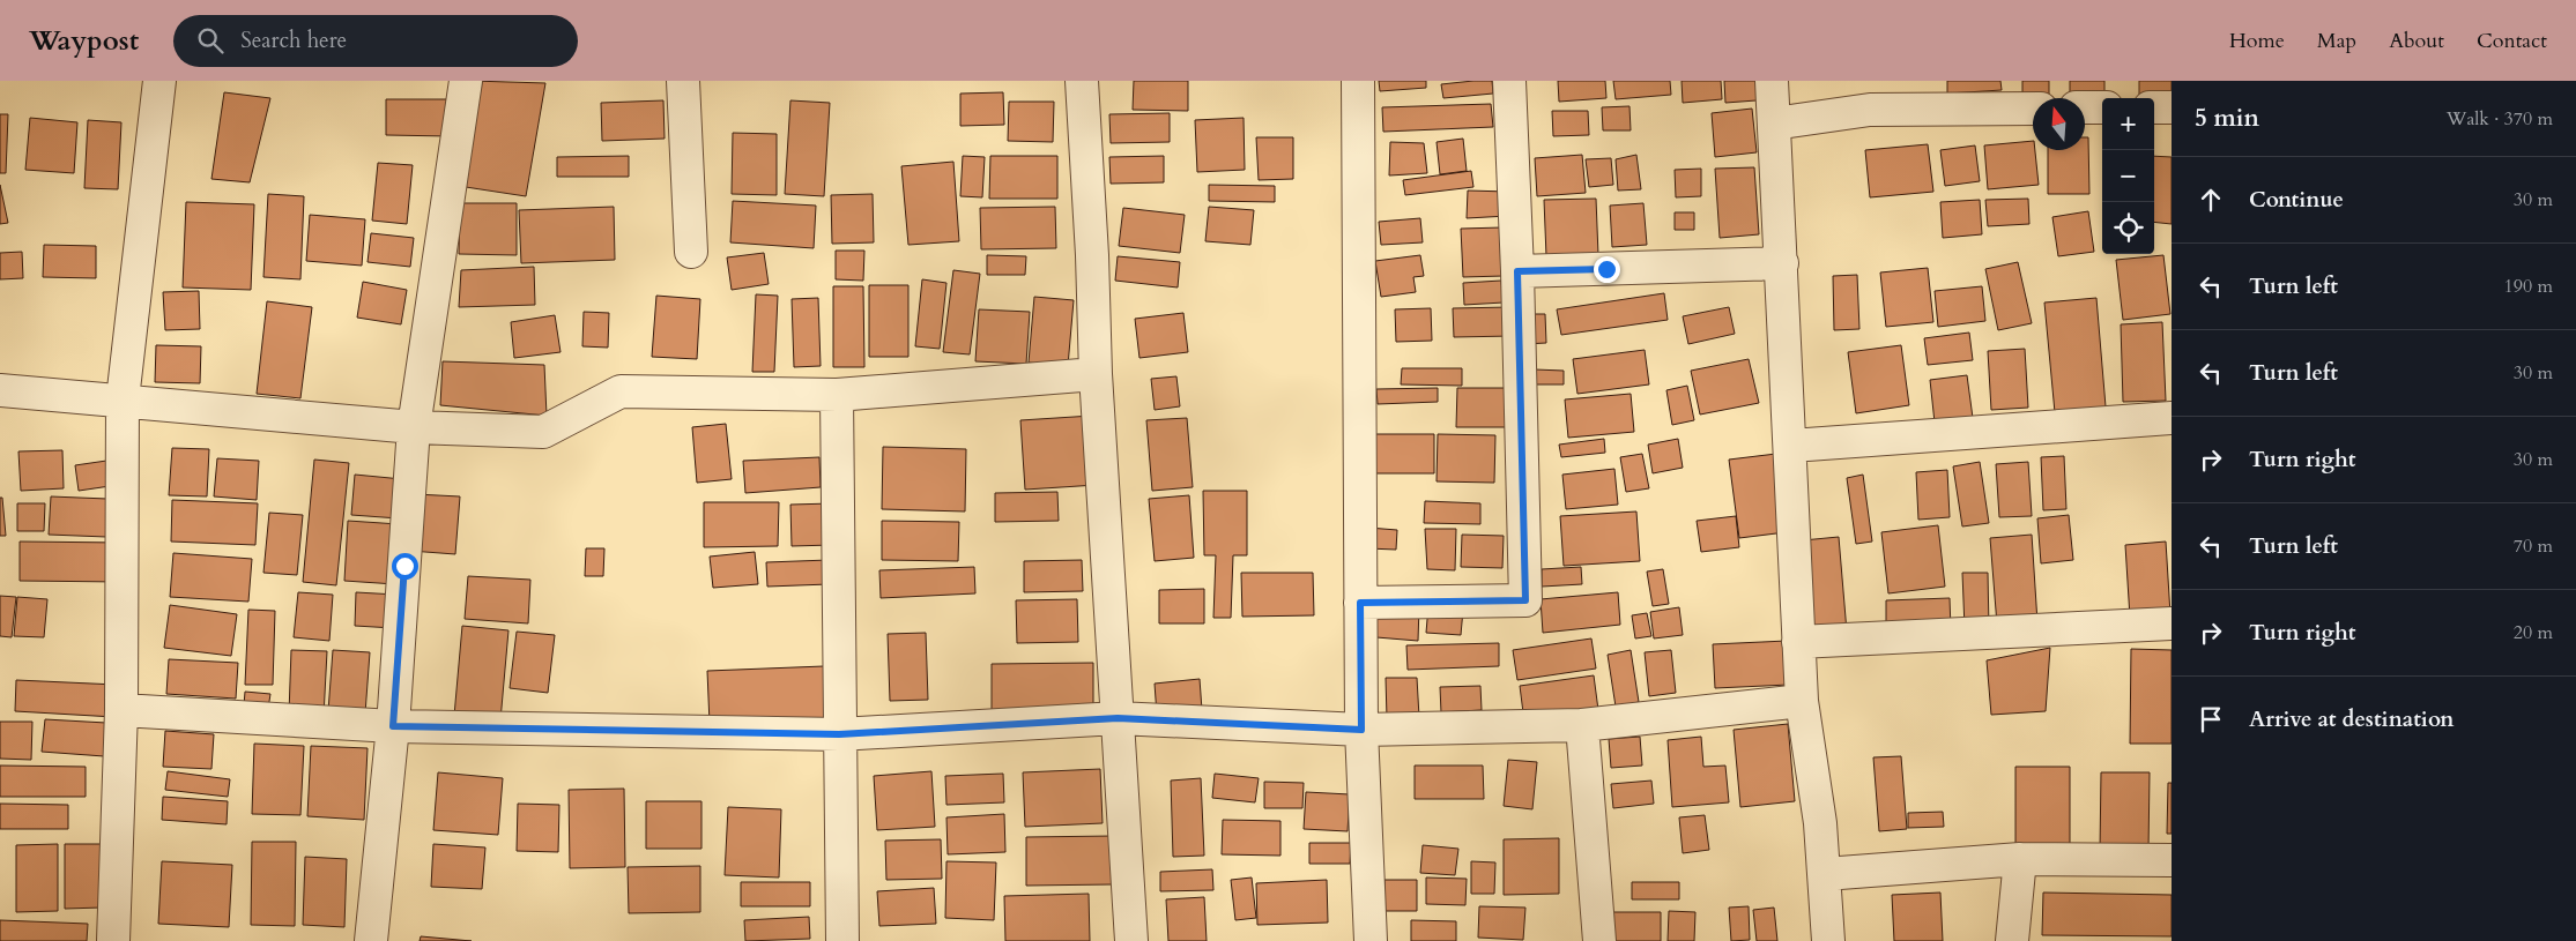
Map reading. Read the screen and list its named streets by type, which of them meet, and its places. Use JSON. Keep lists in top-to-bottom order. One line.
{"north":"top","page":{"header":"Waypost","search":"Search here","nav":["Home","Map","About","Contact"],"heading":["5 min","Walk · 370 m"],"map_buttons":["+","−"],"list":[["Continue","30 m"],["Turn left","190 m"],["Turn left","30 m"],["Turn right","30 m"],["Turn left","70 m"],["Turn right","20 m"],"Arrive at destination"]}}
